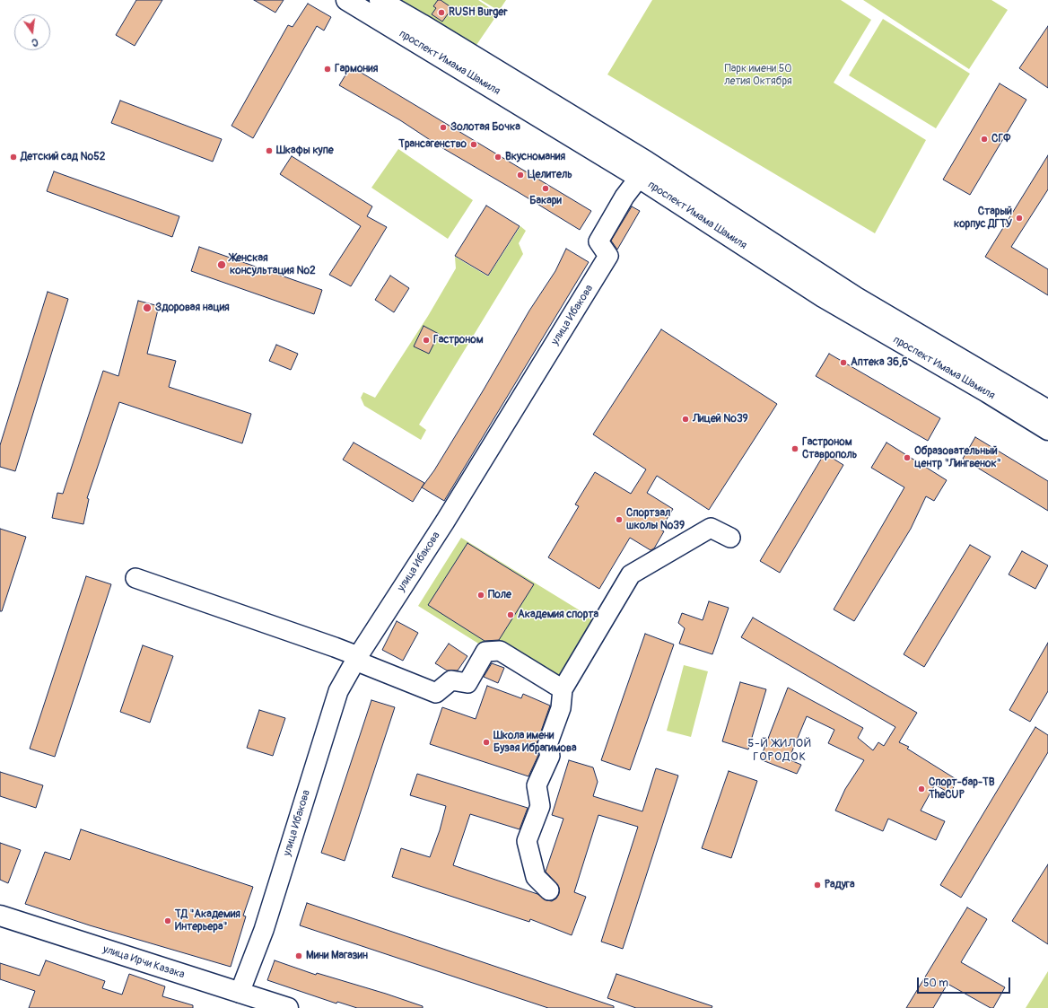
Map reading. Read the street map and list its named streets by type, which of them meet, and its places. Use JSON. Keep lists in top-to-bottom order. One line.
{"streets":{"main road":["проспект Имама Шамиля","улица Ирчи Казака"],"street":["улица Ибакова"]},"crossings":[["проспект Имама Шамиля","улица Ибакова"],["улица Ибакова","улица Ирчи Казака"]],"districts":["5-Й ЖИЛОЙ ГОРОДОК"],"parks":["Парк имени 50 летия Октября"],"places":["RUSH Burger","Гармония","Золотая Бочка","СГФ","Трансагенство","Шкафы купе","Детский сад №52","Вкусномания","Целитель","Бакари","Старый корпус ДГТУ","Женская консультация №2","Здоровая нация","Гастроном","Аптека 36,6","Лицей №39","Гастроном Ставрополь","Образовательный центр \"Лингвенок\"","Спортзал школы №39","Поле","Академия спорта","Школа имени Бузая Ибрагимова","Спорт-бар-ТВ TheCUP","Радуга","ТД \"Академия Интерьера\"","Мини Магазин"],"scale_bar":"50 m","north":"bottom"}
